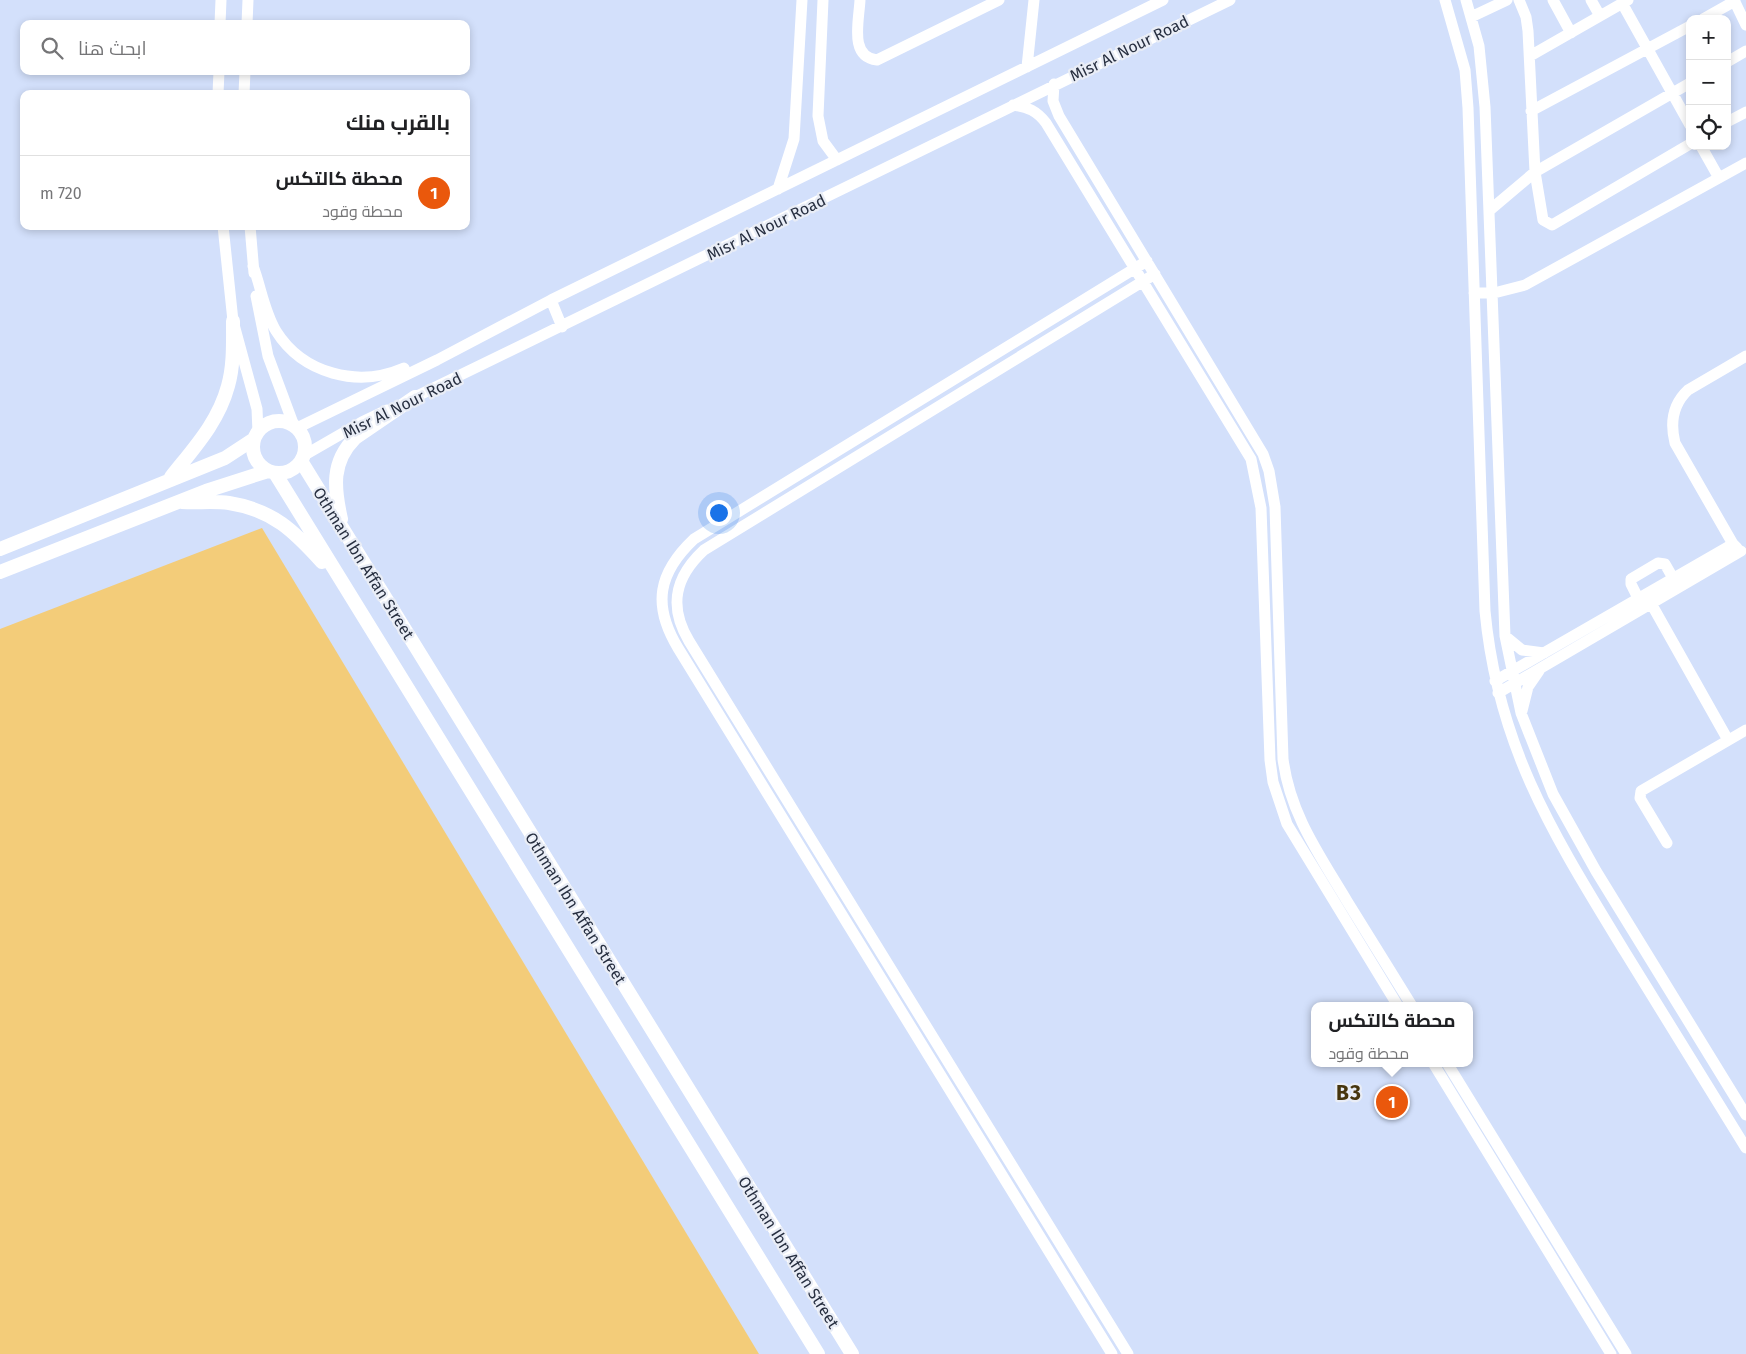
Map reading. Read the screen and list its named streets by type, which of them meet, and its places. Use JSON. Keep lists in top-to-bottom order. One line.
{"streets":{"main road":["Othman Ibn Affan Street"],"street":["Misr Al Nour Road"]},"crossings":[["Misr Al Nour Road","Othman Ibn Affan Street"]],"districts":["B3"],"page":{"map_buttons":["+","−"],"search":"ابحث هنا","heading":"بالقرب منك","list":[{"mark":"1","name":"محطة كالتكس","note":"محطة وقود","value":"720 m"}],"popup":["محطة كالتكس","محطة وقود"],"pins":"1"}}
